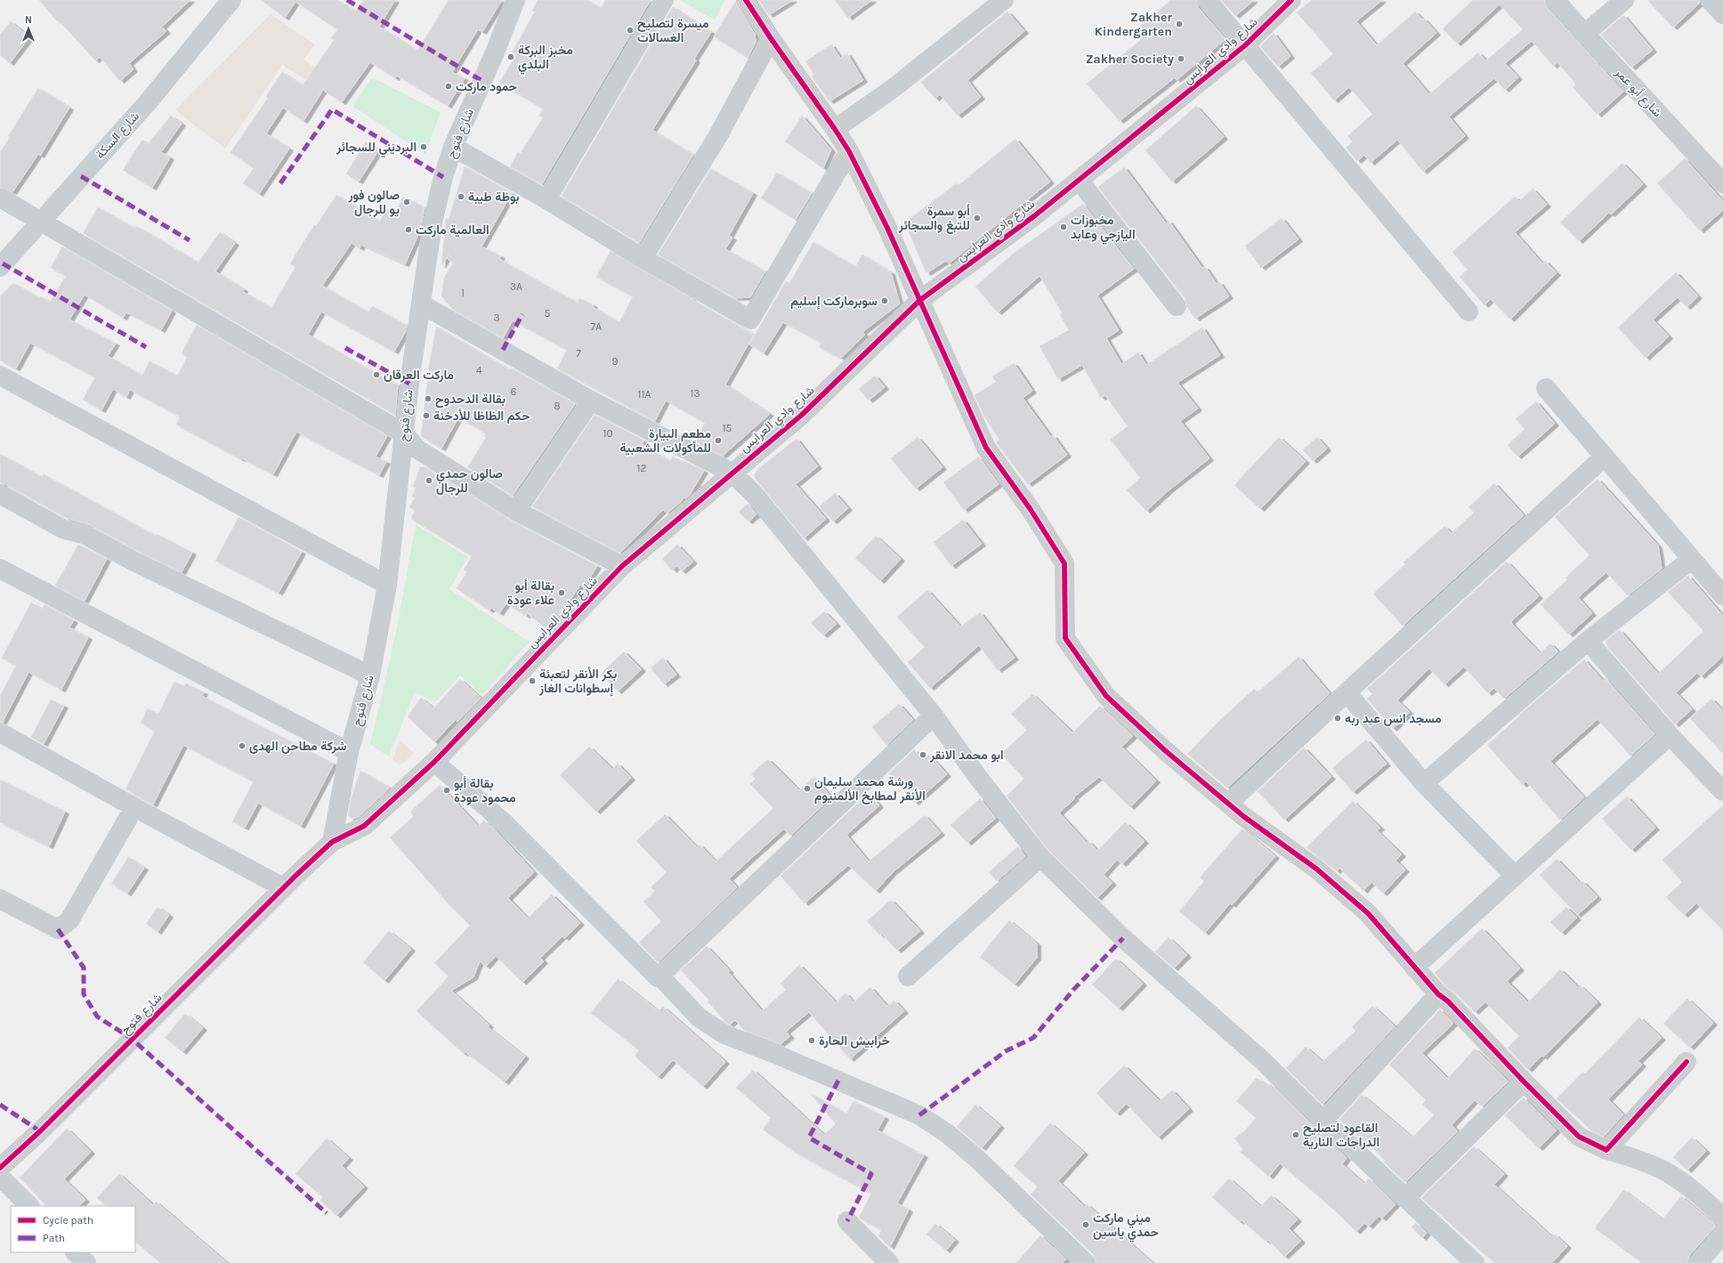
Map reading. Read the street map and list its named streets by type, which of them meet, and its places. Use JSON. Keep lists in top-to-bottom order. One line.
{"streets":{"street":["شارع وادي العرايس","شارع أبو عمر","شارع فتوح","شارع السكة"]},"crossings":[["شارع وادي العرايس","شارع فتوح"]],"places":["Zakher Kindergarten","ميسرة لتصليح الغسالات","مخبز البركة البلدي","Zakher Society","حمود ماركت","البرديني للسجائر","بوظة طيبة","صالون فور يو للرجال","أبو سمرة للتبغ والسجائر","مخبوزات اليازجي وعابد","العالمية ماركت","سوبرماركت إسليم","ماركت العرقان","بقالة الدحدوح","حكم الظاظا للأدخنة","مطعم البيارة للمأكولات الشعبية","صالون حمدي للرجال","بقالة أبو علاء عودة","بكر الأنقر لتعبئة إسطوانات الغاز","مسجد انس عبد ربه","شركة مطاحن الهدى","ابو محمد الانقر","ورشة محمد سليمان الأنقر لمطابخ الألمنيوم","بقالة أبو محمود عودة","خرابيش الحارة","القاعود لتصليح الدراجات النارية","ميني ماركت حمدي ياسين"],"house_numbers":["3A","1","5","3","7A","7","9","4","6","13","11A","8","15","10","12"],"legend":["Cycle path","Path"],"north":"top"}
